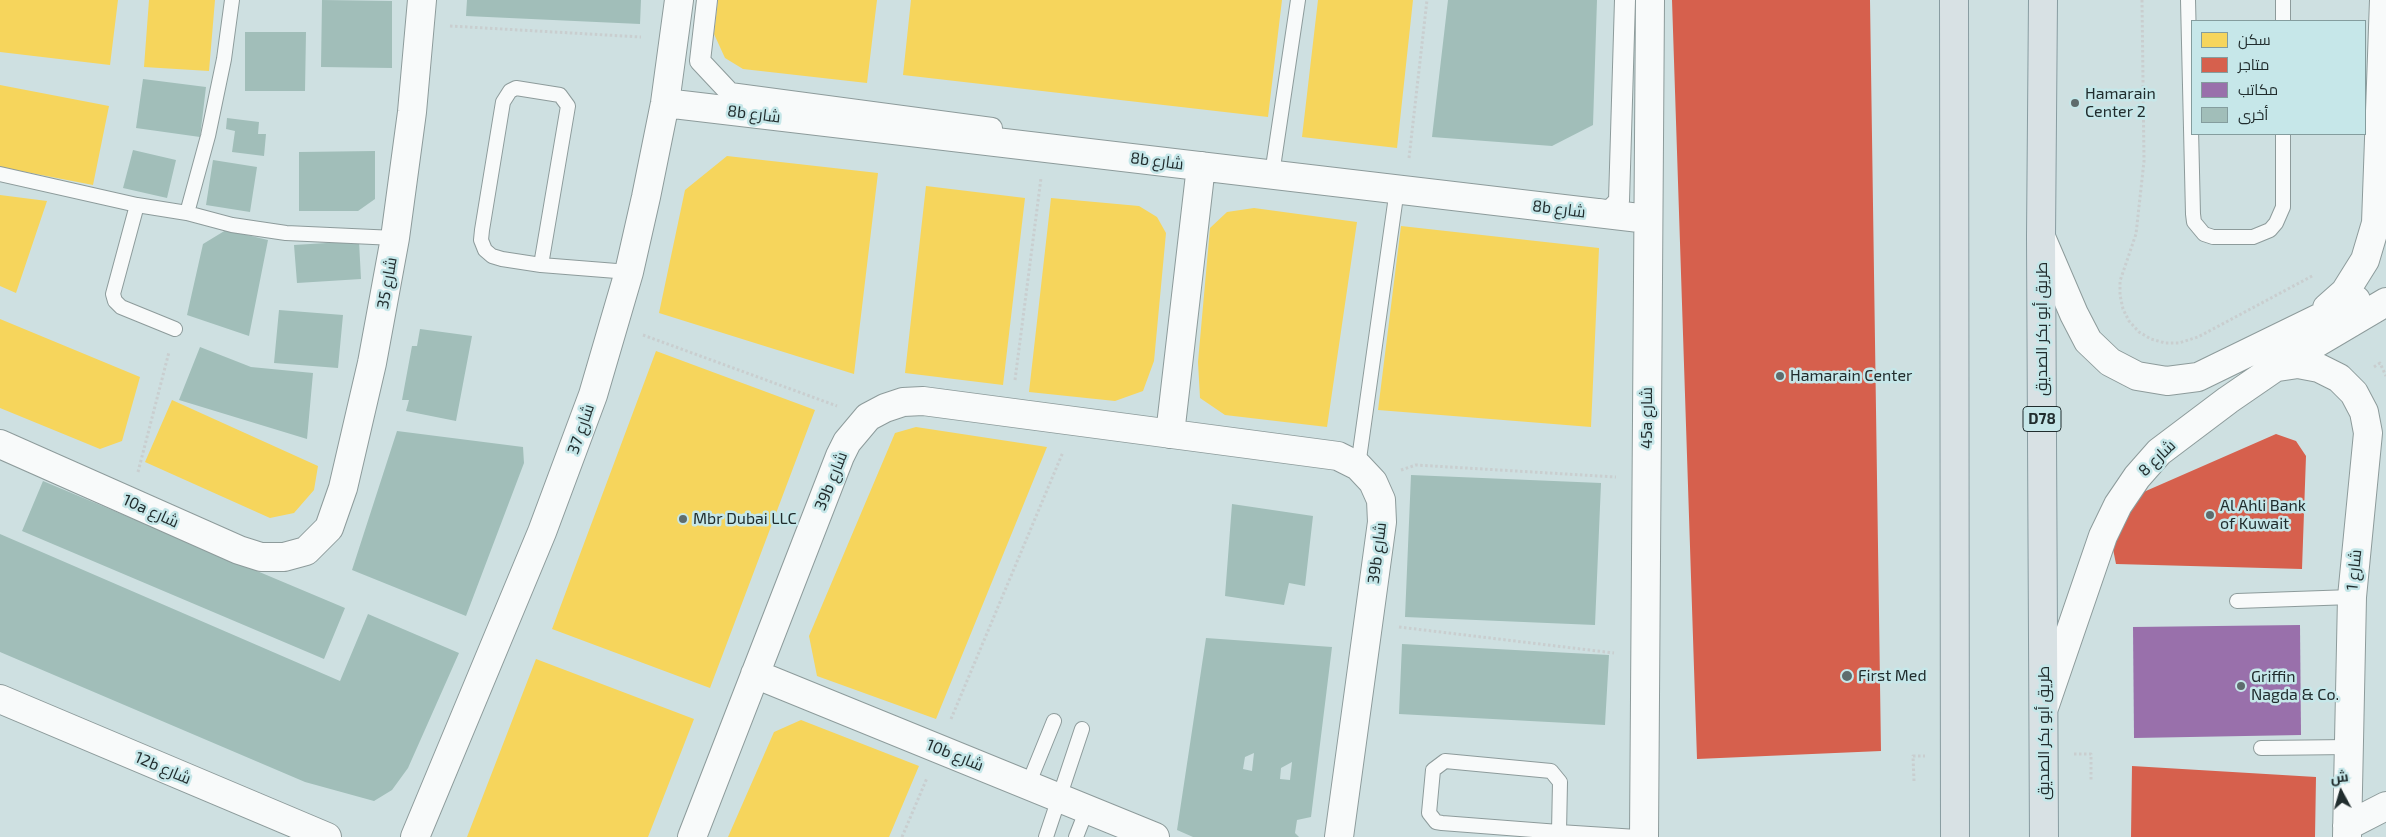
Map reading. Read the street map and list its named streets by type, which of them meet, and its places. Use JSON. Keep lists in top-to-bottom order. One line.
{"streets":{"main road":["طريق أبو بكر الصديق","D78"],"street":["8b شارع","شارع 35","45a شارع","شارع 37","شارع 8","39b شارع","10a شارع","شارع 1","10b شارع","12b شارع"]},"crossings":[["8b شارع","45a شارع"],["8b شارع","شارع 37"],["شارع 35","10a شارع"],["طريق أبو بكر الصديق","شارع 8"],["شارع 8","شارع 1"],["39b شارع","10b شارع"]],"places":["Hamarain Center 2","Hamarain Center","Al Ahli Bank of Kuwait","Mbr Dubai LLC","First Med","Griffin Nagda & Co."],"legend":["سكن","متاجر","مكاتب","أخرى"],"north":"top"}
